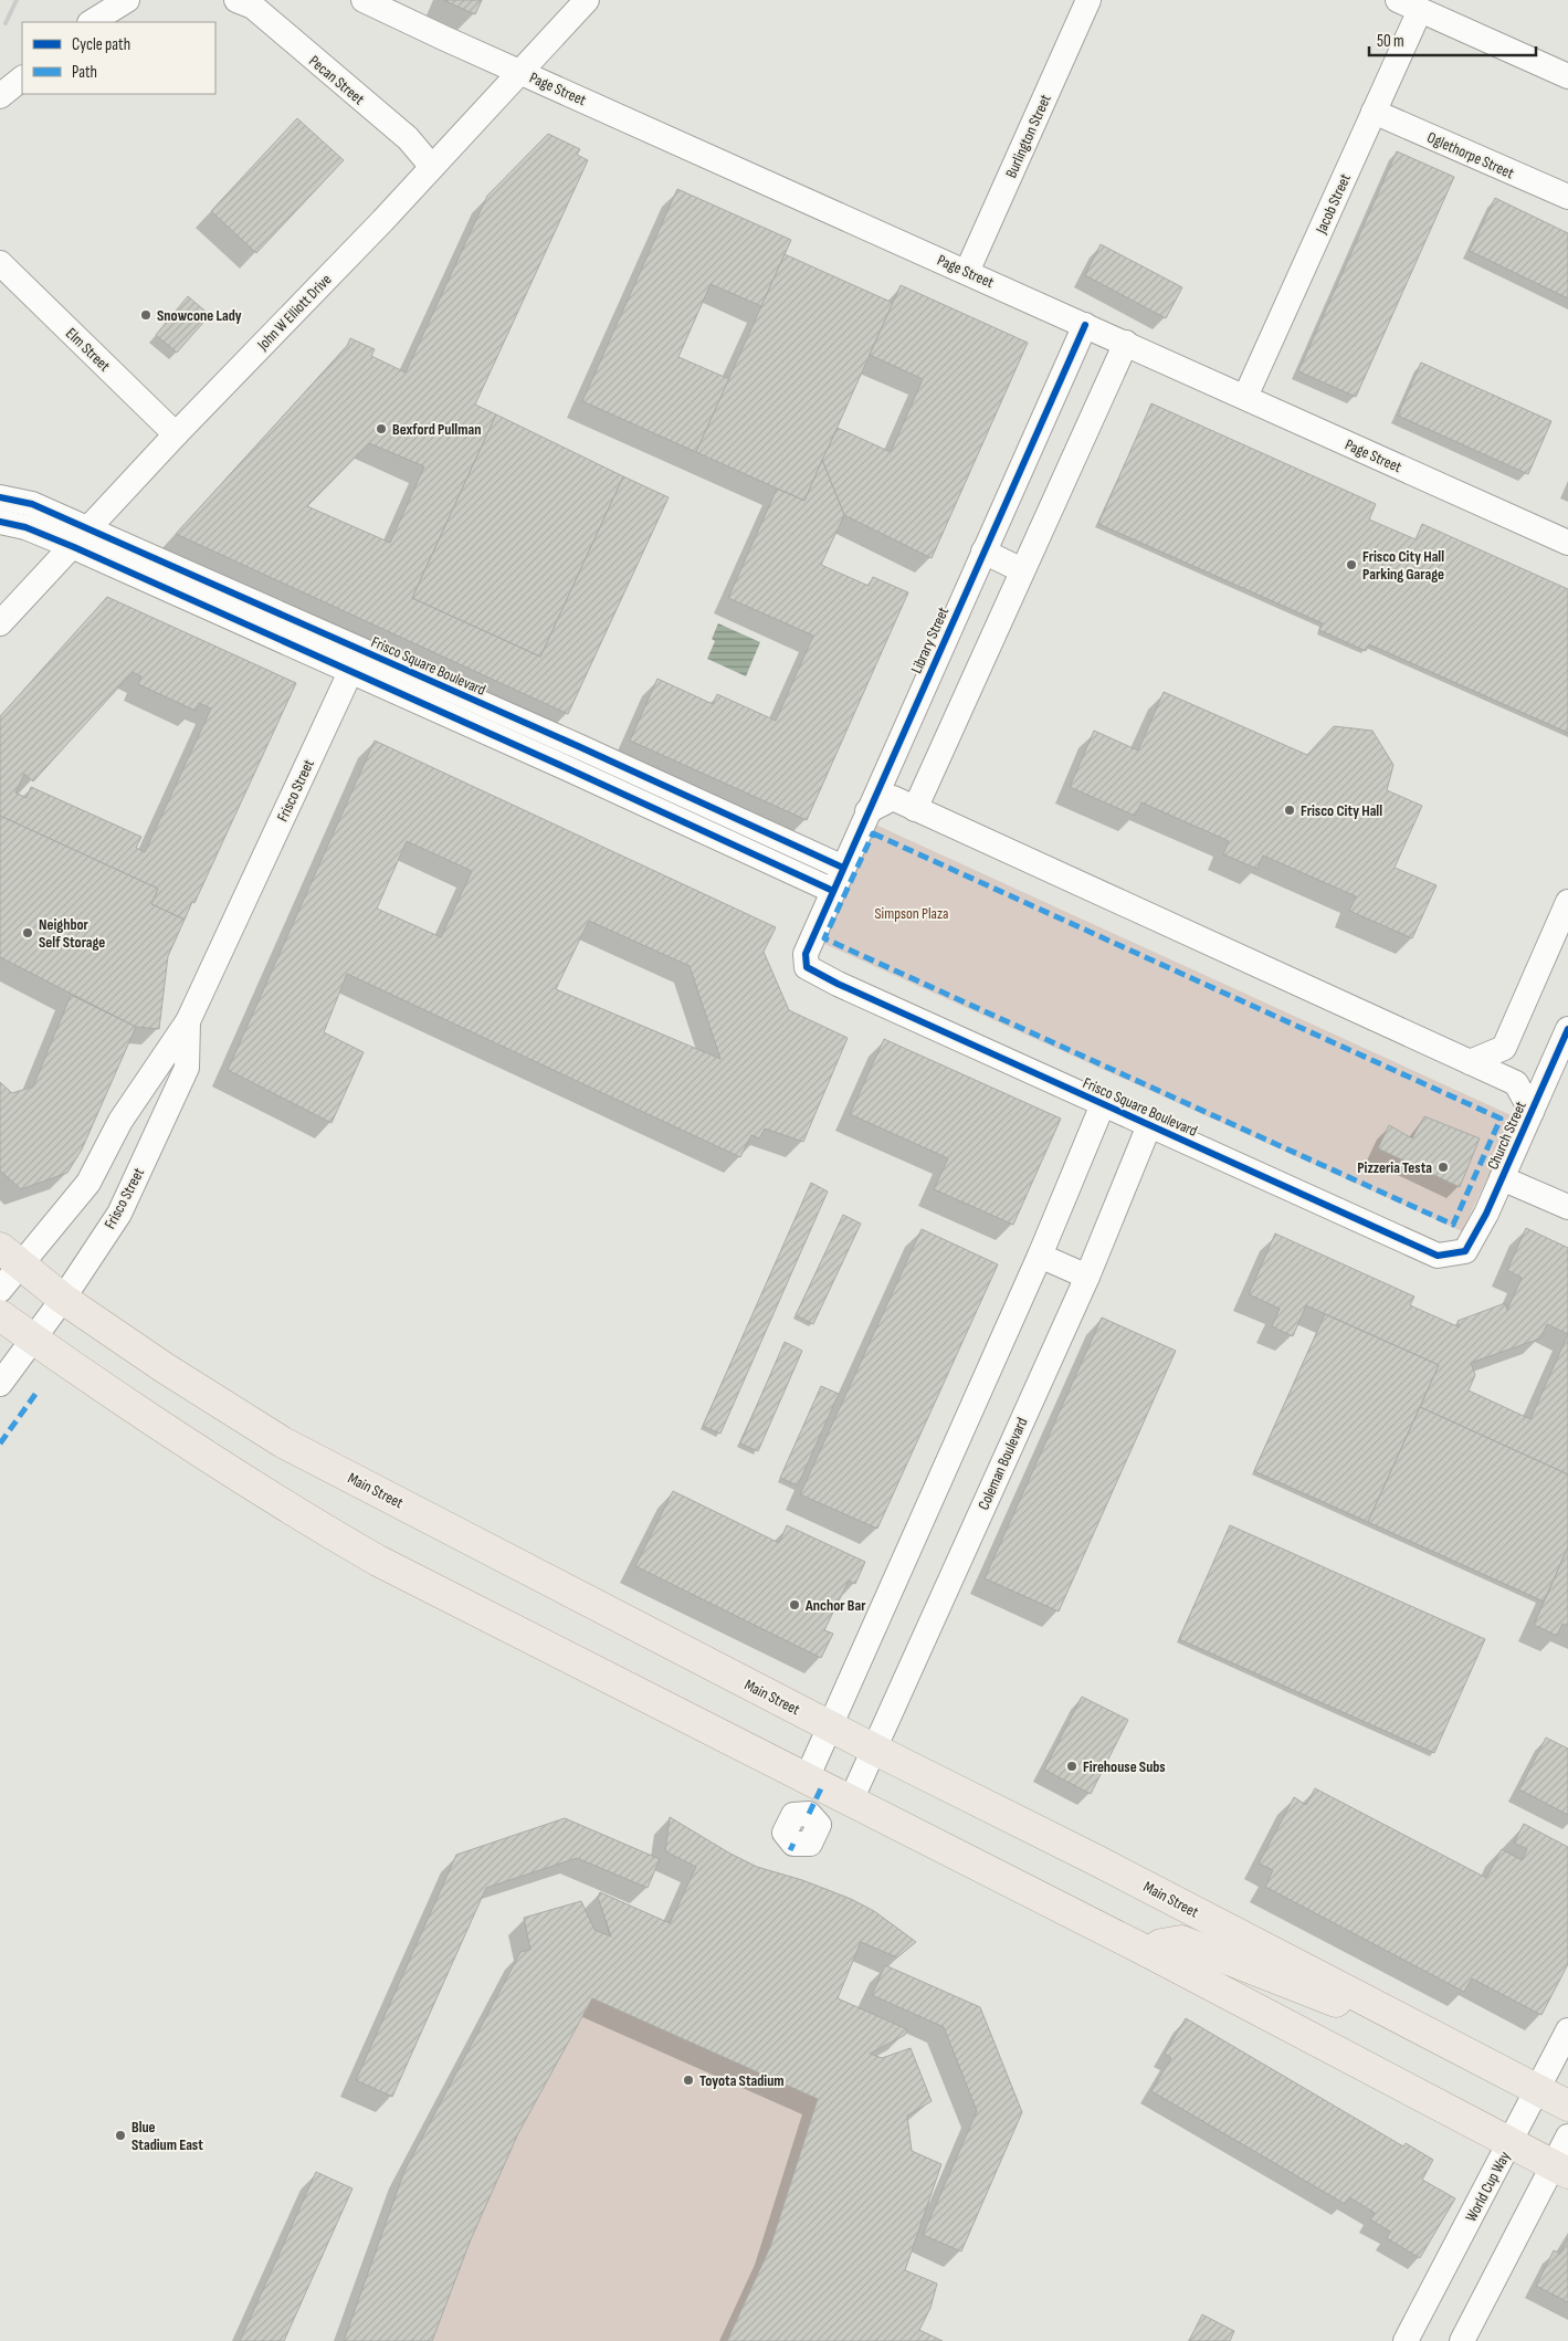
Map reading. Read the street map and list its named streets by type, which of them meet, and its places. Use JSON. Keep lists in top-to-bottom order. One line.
{"streets":{"main road":["Main Street"],"street":["Pecan Street","Page Street","Burlington Street","Oglethorpe Street","Jacob Street","John W Elliott Drive","Elm Street","Library Street","Frisco Square Boulevard","Frisco Street","Church Street","Coleman Boulevard","World Cup Way"]},"crossings":[["Pecan Street","John W Elliott Drive"],["Page Street","Burlington Street"],["Page Street","Jacob Street"],["Page Street","John W Elliott Drive"],["Page Street","Library Street"],["Oglethorpe Street","Jacob Street"],["John W Elliott Drive","Elm Street"],["John W Elliott Drive","Frisco Square Boulevard"],["Library Street","Frisco Square Boulevard"],["Frisco Square Boulevard","Frisco Street"],["Frisco Square Boulevard","Church Street"],["Frisco Square Boulevard","Coleman Boulevard"],["Frisco Street","Main Street"],["Coleman Boulevard","Main Street"],["Main Street","World Cup Way"]],"parks":["Simpson Plaza"],"places":["Snowcone Lady","Bexford Pullman","Frisco City Hall Parking Garage","Frisco City Hall","Neighbor Self Storage","Pizzeria Testa","Anchor Bar","Firehouse Subs","Toyota Stadium","Blue Stadium East"],"legend":["Cycle path","Path"],"scale_bar":"50 m"}
